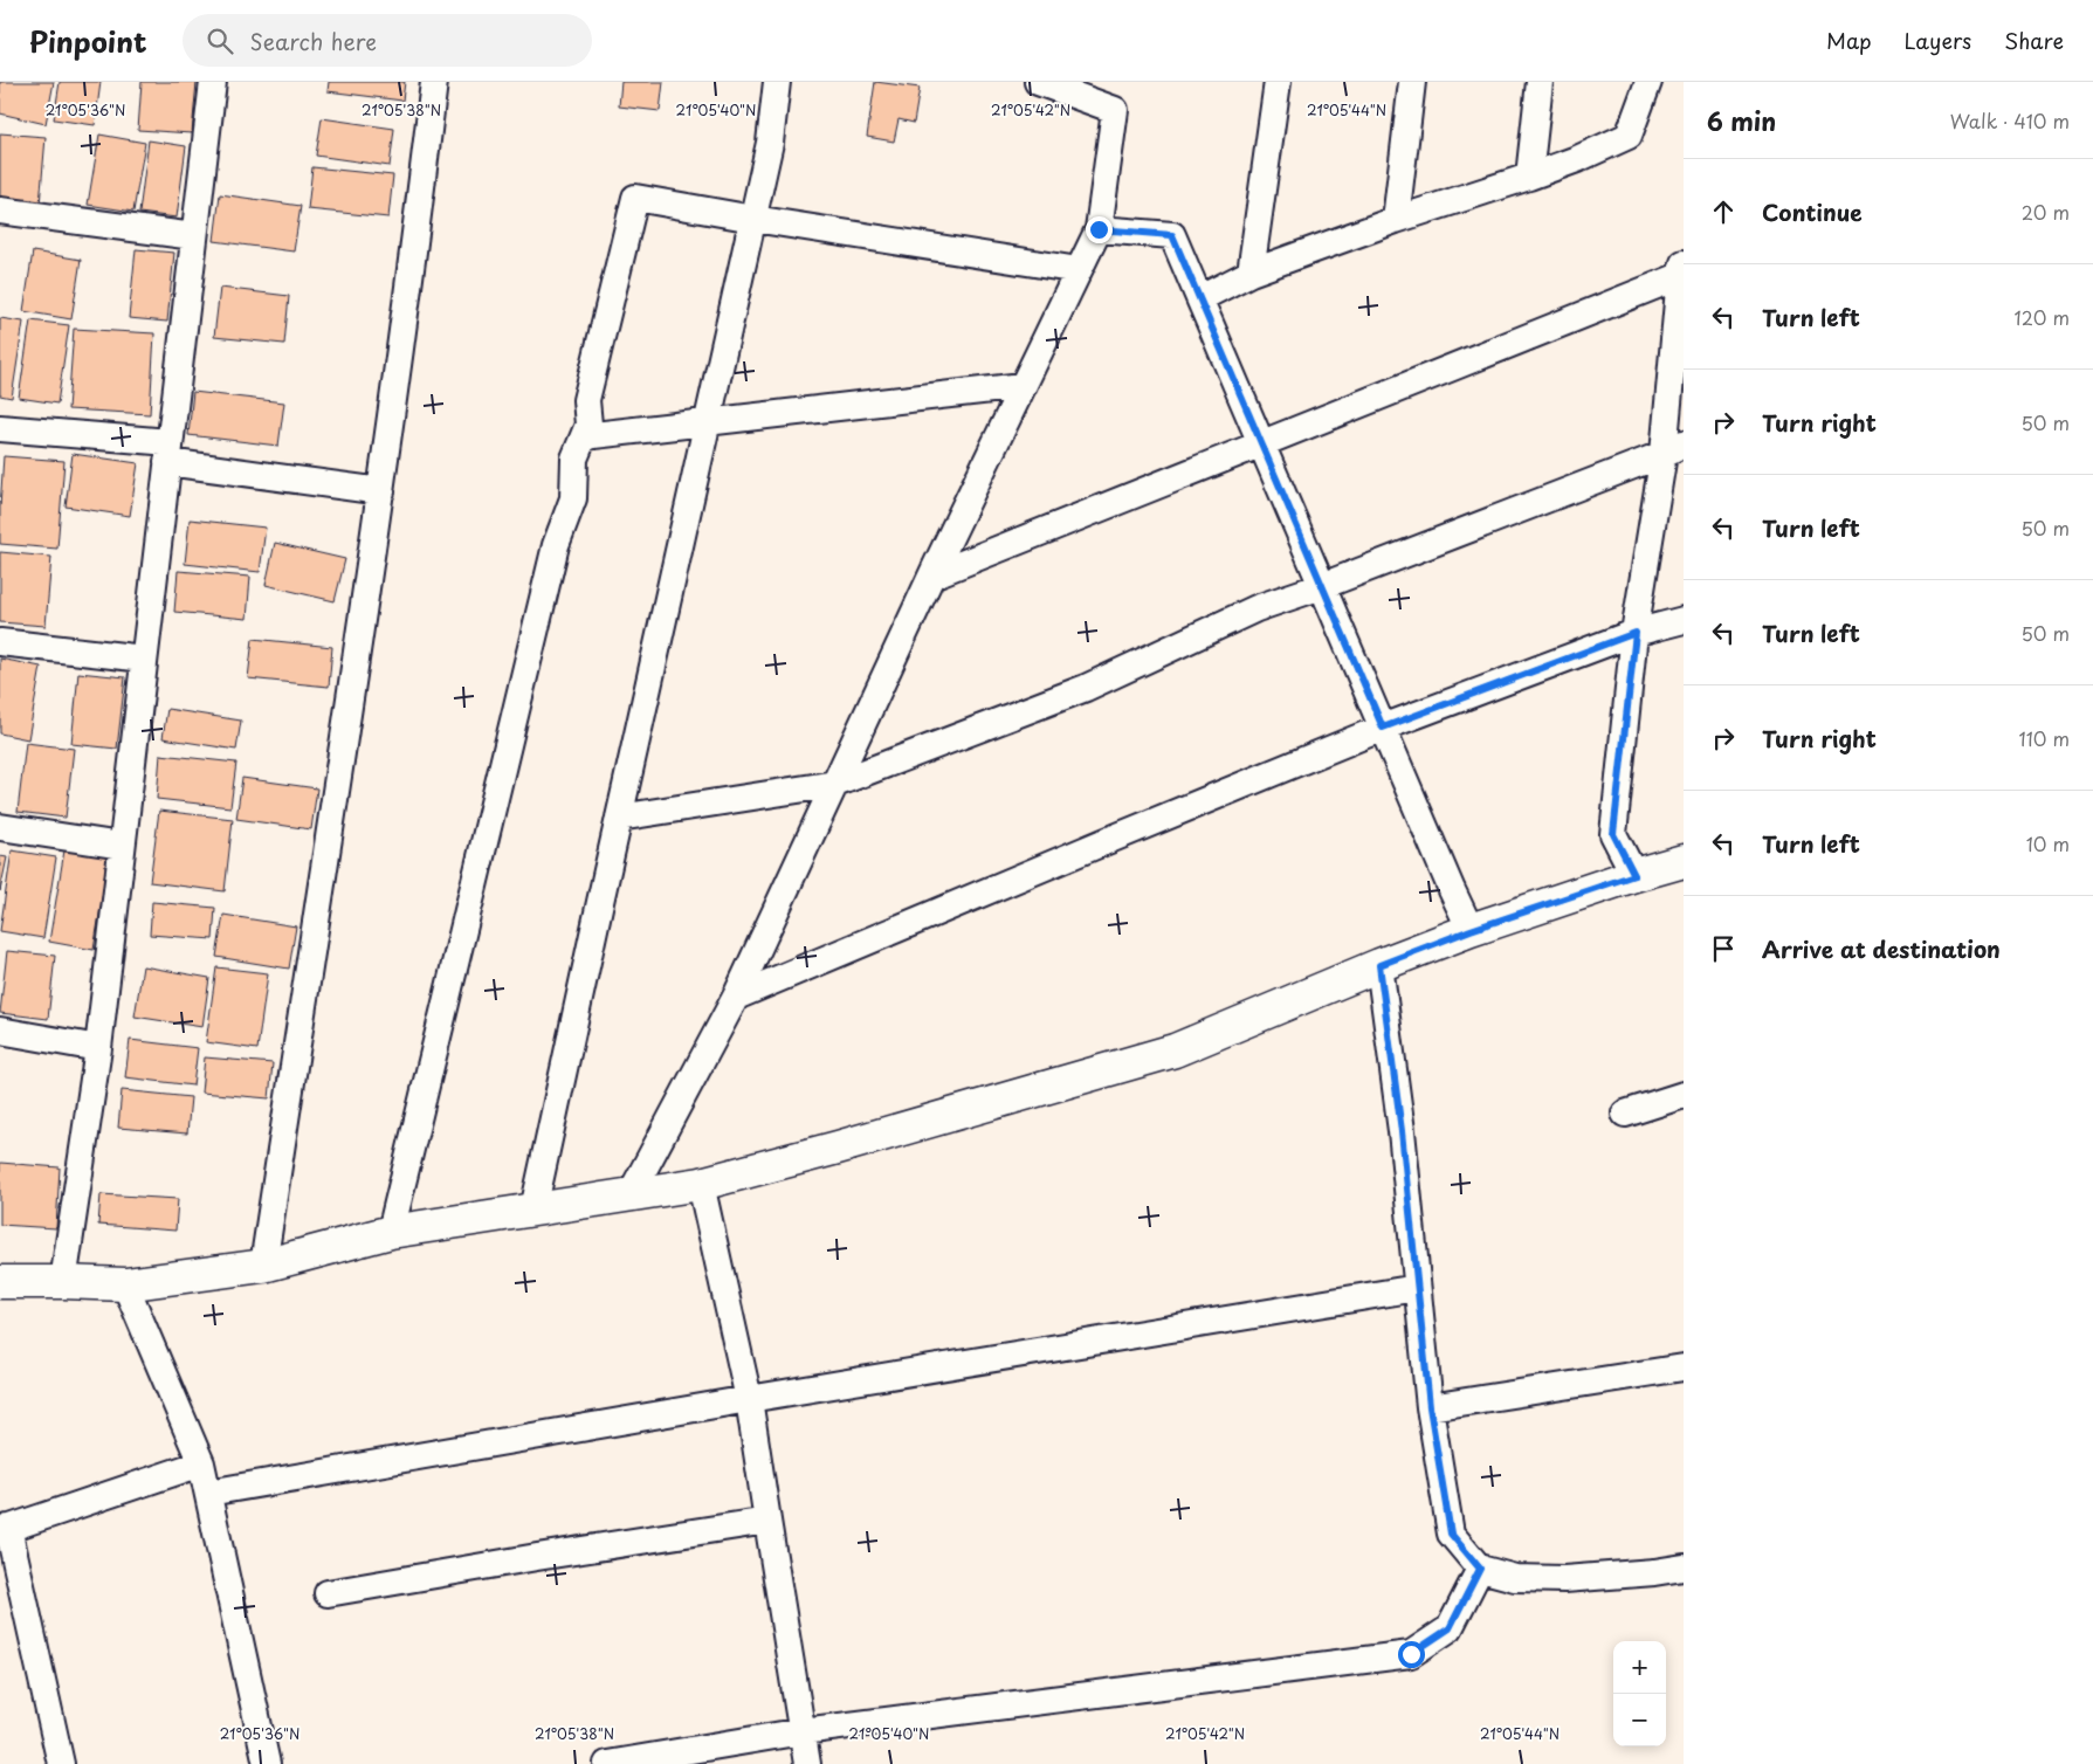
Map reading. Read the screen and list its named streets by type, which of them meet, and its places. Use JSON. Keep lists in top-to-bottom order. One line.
{"page":{"header":"Pinpoint","search":"Search here","nav":["Map","Layers","Share"],"heading":["6 min","Walk · 410 m"],"list":[["Continue","20 m"],["Turn left","120 m"],["Turn right","50 m"],["Turn left","50 m"],["Turn left","50 m"],["Turn right","110 m"],["Turn left","10 m"],"Arrive at destination"],"map_buttons":["+","−"]},"coordinates":["21°05'36\"N","21°05'38\"N","21°05'40\"N","21°05'42\"N","21°05'44\"N"]}
